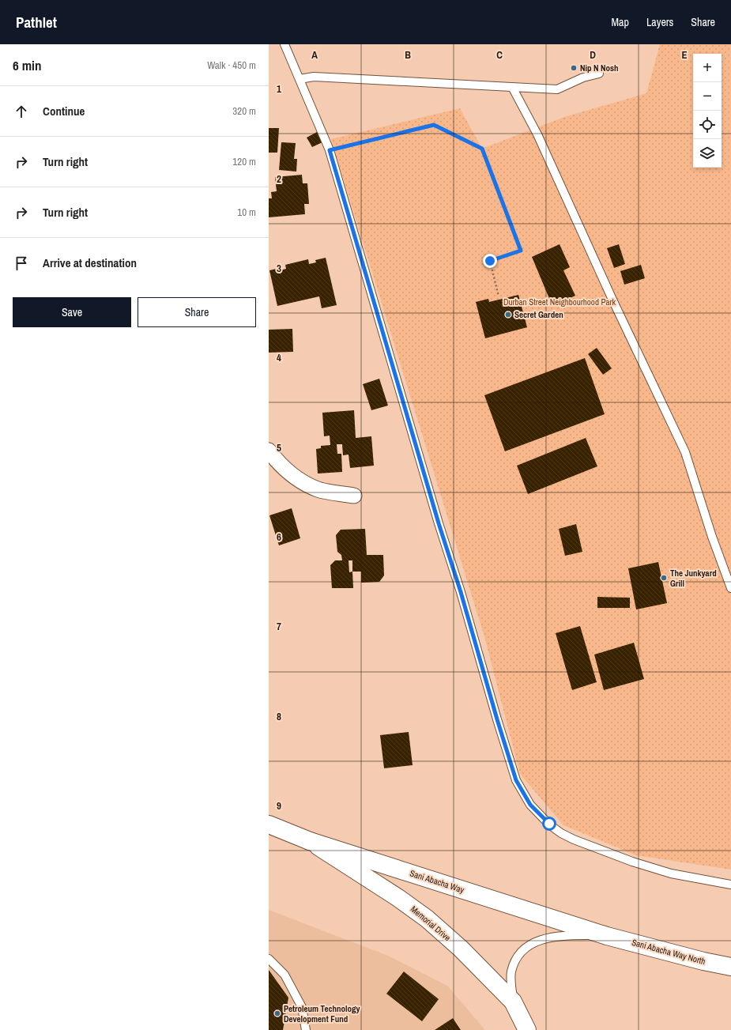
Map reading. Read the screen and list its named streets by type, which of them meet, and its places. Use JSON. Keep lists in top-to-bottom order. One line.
{"streets":{"main road":["Sani Abacha Way","Memorial Drive","Sani Abacha Way North"]},"crossings":[["Sani Abacha Way","Memorial Drive"],["Sani Abacha Way","Sani Abacha Way North"]],"parks":["Durban Street Neighbourhood Park"],"places":["Nip N Nosh","Secret Garden","The Junkyard Grill","Petroleum Technology Development Fund"],"page":{"header":"Pathlet","nav":["Map","Layers","Share"],"heading":["6 min","Walk · 450 m"],"map_buttons":["+","−"],"list":[["Continue","320 m"],["Turn right","120 m"],["Turn right","10 m"],"Arrive at destination"],"buttons":["Save","Share"]},"grid":{"columns":["A","B","C","D","E"],"rows":["1","2","3","4","5","6","7","8","9"]}}
